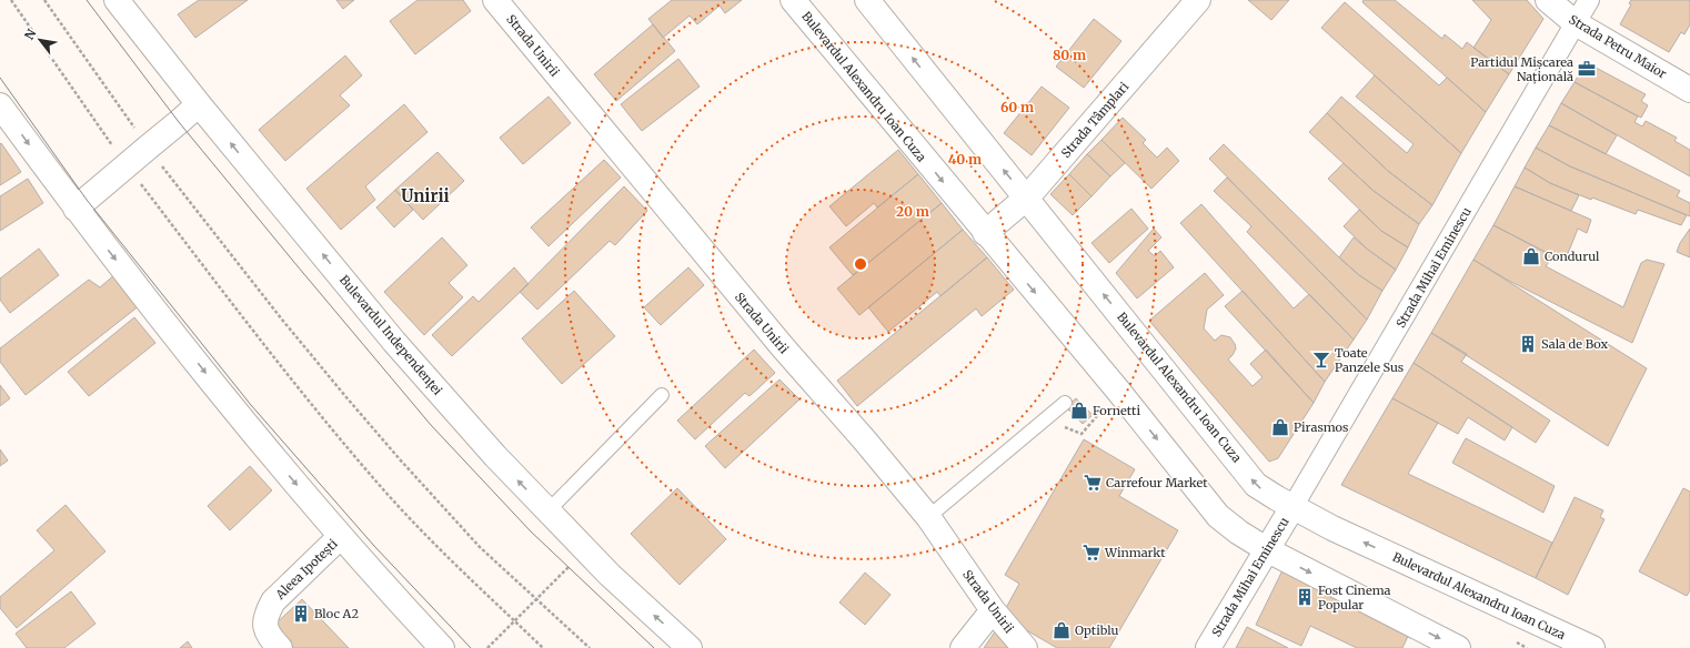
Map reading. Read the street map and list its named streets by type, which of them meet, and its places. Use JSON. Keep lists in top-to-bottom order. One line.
{"streets":{"main road":["Strada Unirii","Strada Petru Maior","Bulevardul Alexandru Ioan Cuza","Strada Tâmplari","Strada Mihai Eminescu","Bulevardul Independenței","Aleea Ipotești"]},"crossings":[["Strada Petru Maior","Strada Mihai Eminescu"],["Bulevardul Alexandru Ioan Cuza","Strada Tâmplari"],["Bulevardul Alexandru Ioan Cuza","Strada Mihai Eminescu"]],"districts":["Unirii"],"places":{"office":["Partidul Mișcarea Națională"],"shop":["Condurul","Fornetti","Pirasmos","Optiblu"],"building":["Sala de Box","Fost Cinema Popular","Bloc A2"],"bar":["Toate Panzele Sus"],"supermarket":["Carrefour Market","Winmarkt"]},"north":"top left","rings":["80 m","60 m","40 m","20 m"]}
